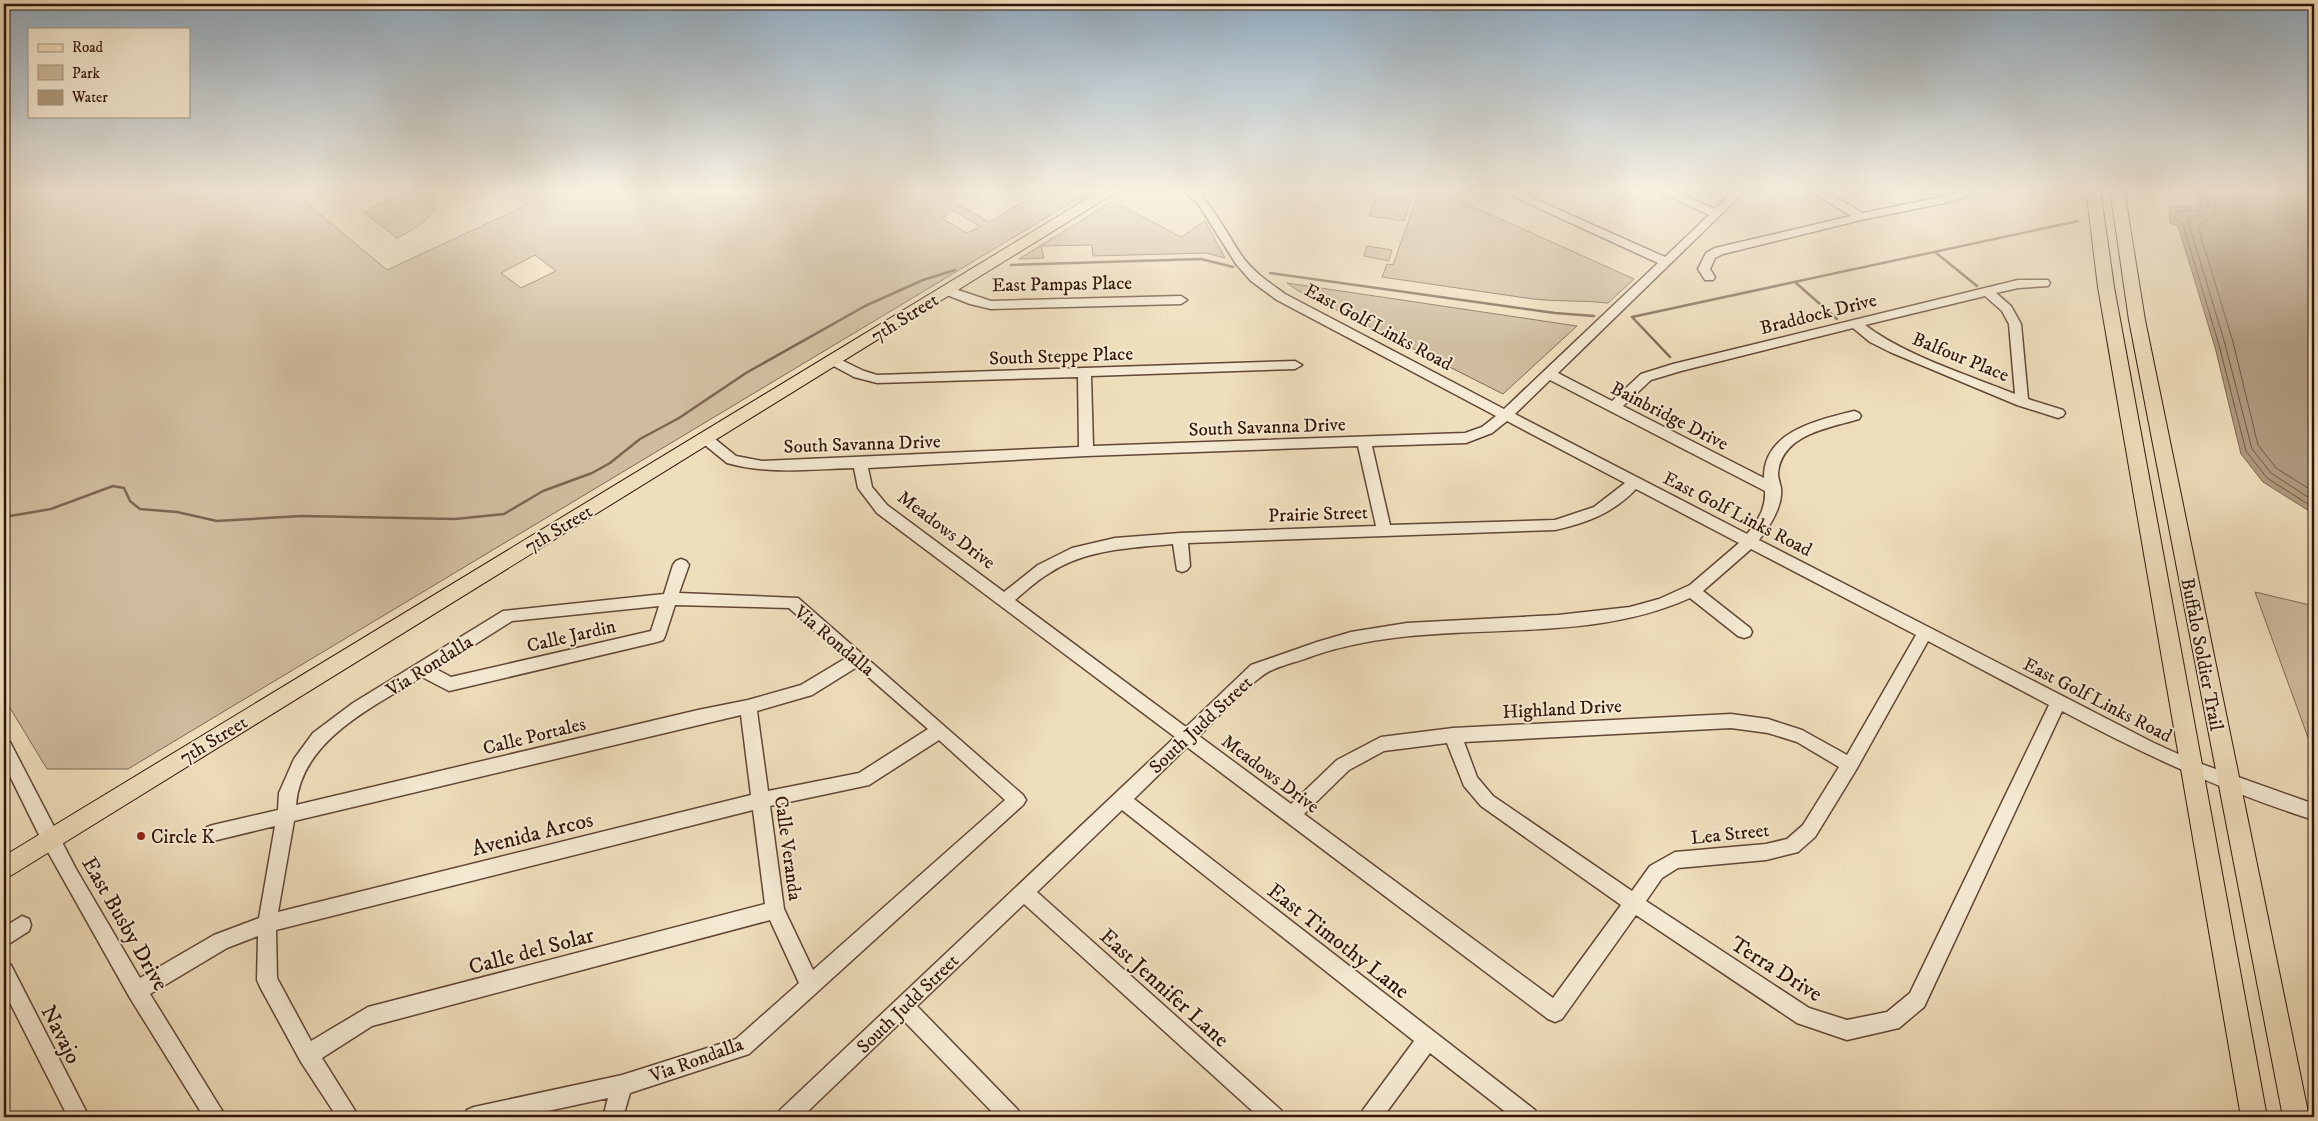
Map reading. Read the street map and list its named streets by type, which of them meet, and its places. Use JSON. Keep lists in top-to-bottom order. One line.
{"streets":{"main road":["7th Street","Buffalo Soldier Trail"],"street":["East Pampas Place","Braddock Drive","East Golf Links Road","South Steppe Place","Balfour Place","Bainbridge Drive","South Savanna Drive","Prairie Street","Meadows Drive","Calle Jardin","Via Rondalla","Highland Drive","South Judd Street","Calle Portales","Avenida Arcos","Lea Street","Calle Veranda","East Busby Drive","East Timothy Lane","Calle del Solar","Terra Drive","East Jennifer Lane","Navajo"]},"crossings":[["East Pampas Place","7th Street"],["Braddock Drive","Balfour Place"],["Braddock Drive","Bainbridge Drive"],["7th Street","South Steppe Place"],["7th Street","South Savanna Drive"],["7th Street","East Busby Drive"],["East Golf Links Road","South Savanna Drive"],["East Golf Links Road","Prairie Street"],["East Golf Links Road","Buffalo Soldier Trail"],["East Golf Links Road","South Judd Street"],["East Golf Links Road","Lea Street"],["East Golf Links Road","Terra Drive"],["Bainbridge Drive","South Savanna Drive"],["Bainbridge Drive","South Judd Street"],["South Savanna Drive","Meadows Drive"],["Prairie Street","Meadows Drive"],["Meadows Drive","Highland Drive"],["Meadows Drive","South Judd Street"],["Meadows Drive","Lea Street"],["Calle Jardin","Via Rondalla"],["Via Rondalla","Calle Portales"],["Via Rondalla","Avenida Arcos"],["Via Rondalla","Calle Veranda"],["Via Rondalla","Calle del Solar"],["Highland Drive","Lea Street"],["Highland Drive","Terra Drive"],["South Judd Street","East Timothy Lane"],["South Judd Street","East Jennifer Lane"],["Calle Portales","Calle Veranda"],["Avenida Arcos","Calle Veranda"],["Avenida Arcos","East Busby Drive"],["Lea Street","Terra Drive"],["Calle Veranda","Calle del Solar"]],"places":["Circle K"],"legend":["Road","Park","Water"]}
